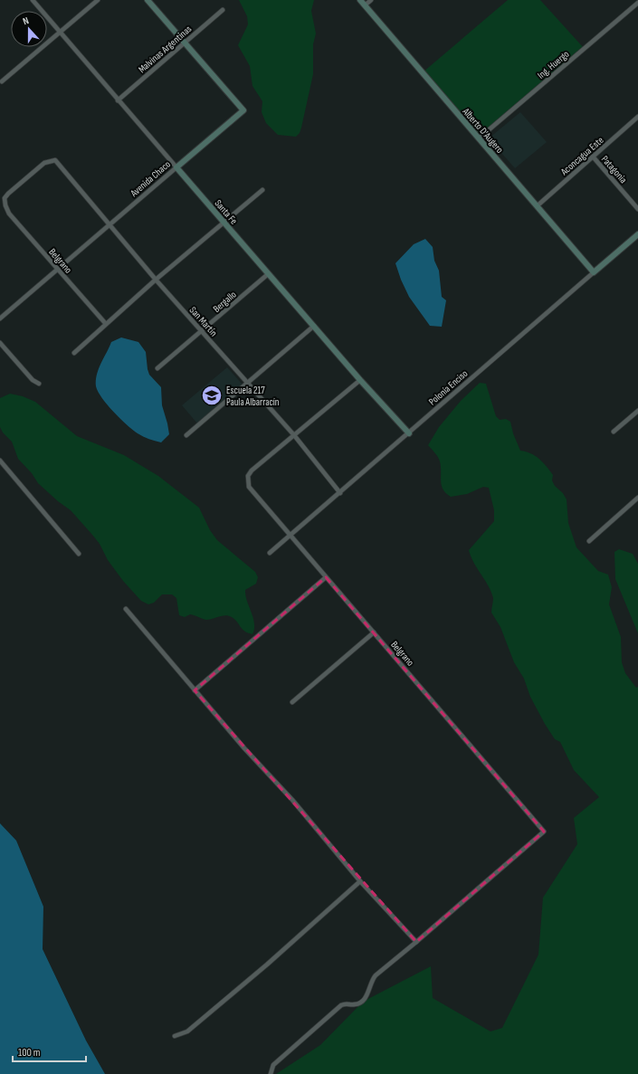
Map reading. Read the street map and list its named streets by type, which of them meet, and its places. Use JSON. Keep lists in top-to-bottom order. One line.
{"streets":{"main road":["Alberto D'Augero","Avenida Chaco","Santa Fe","Polonia Enciso"],"street":["Malvinas Argentinas","Ing. Huergo","Aconcagua Este","Patagonia","Belgrano","Bergallo","San Martín"]},"crossings":[["Malvinas Argentinas","Avenida Chaco"],["Malvinas Argentinas","Santa Fe"],["Ing. Huergo","Alberto D'Augero"],["Alberto D'Augero","Aconcagua Este"],["Alberto D'Augero","Polonia Enciso"],["Aconcagua Este","Patagonia"],["Avenida Chaco","Santa Fe"],["Avenida Chaco","Belgrano"],["Avenida Chaco","San Martín"],["Santa Fe","Bergallo"],["Santa Fe","Polonia Enciso"],["Belgrano","San Martín"],["Belgrano","Polonia Enciso"],["Bergallo","San Martín"],["San Martín","Polonia Enciso"]],"places":{"school or university":["Escuela 217 Paula Albarracín"]},"scale_bar":"100 m","north":"top"}
